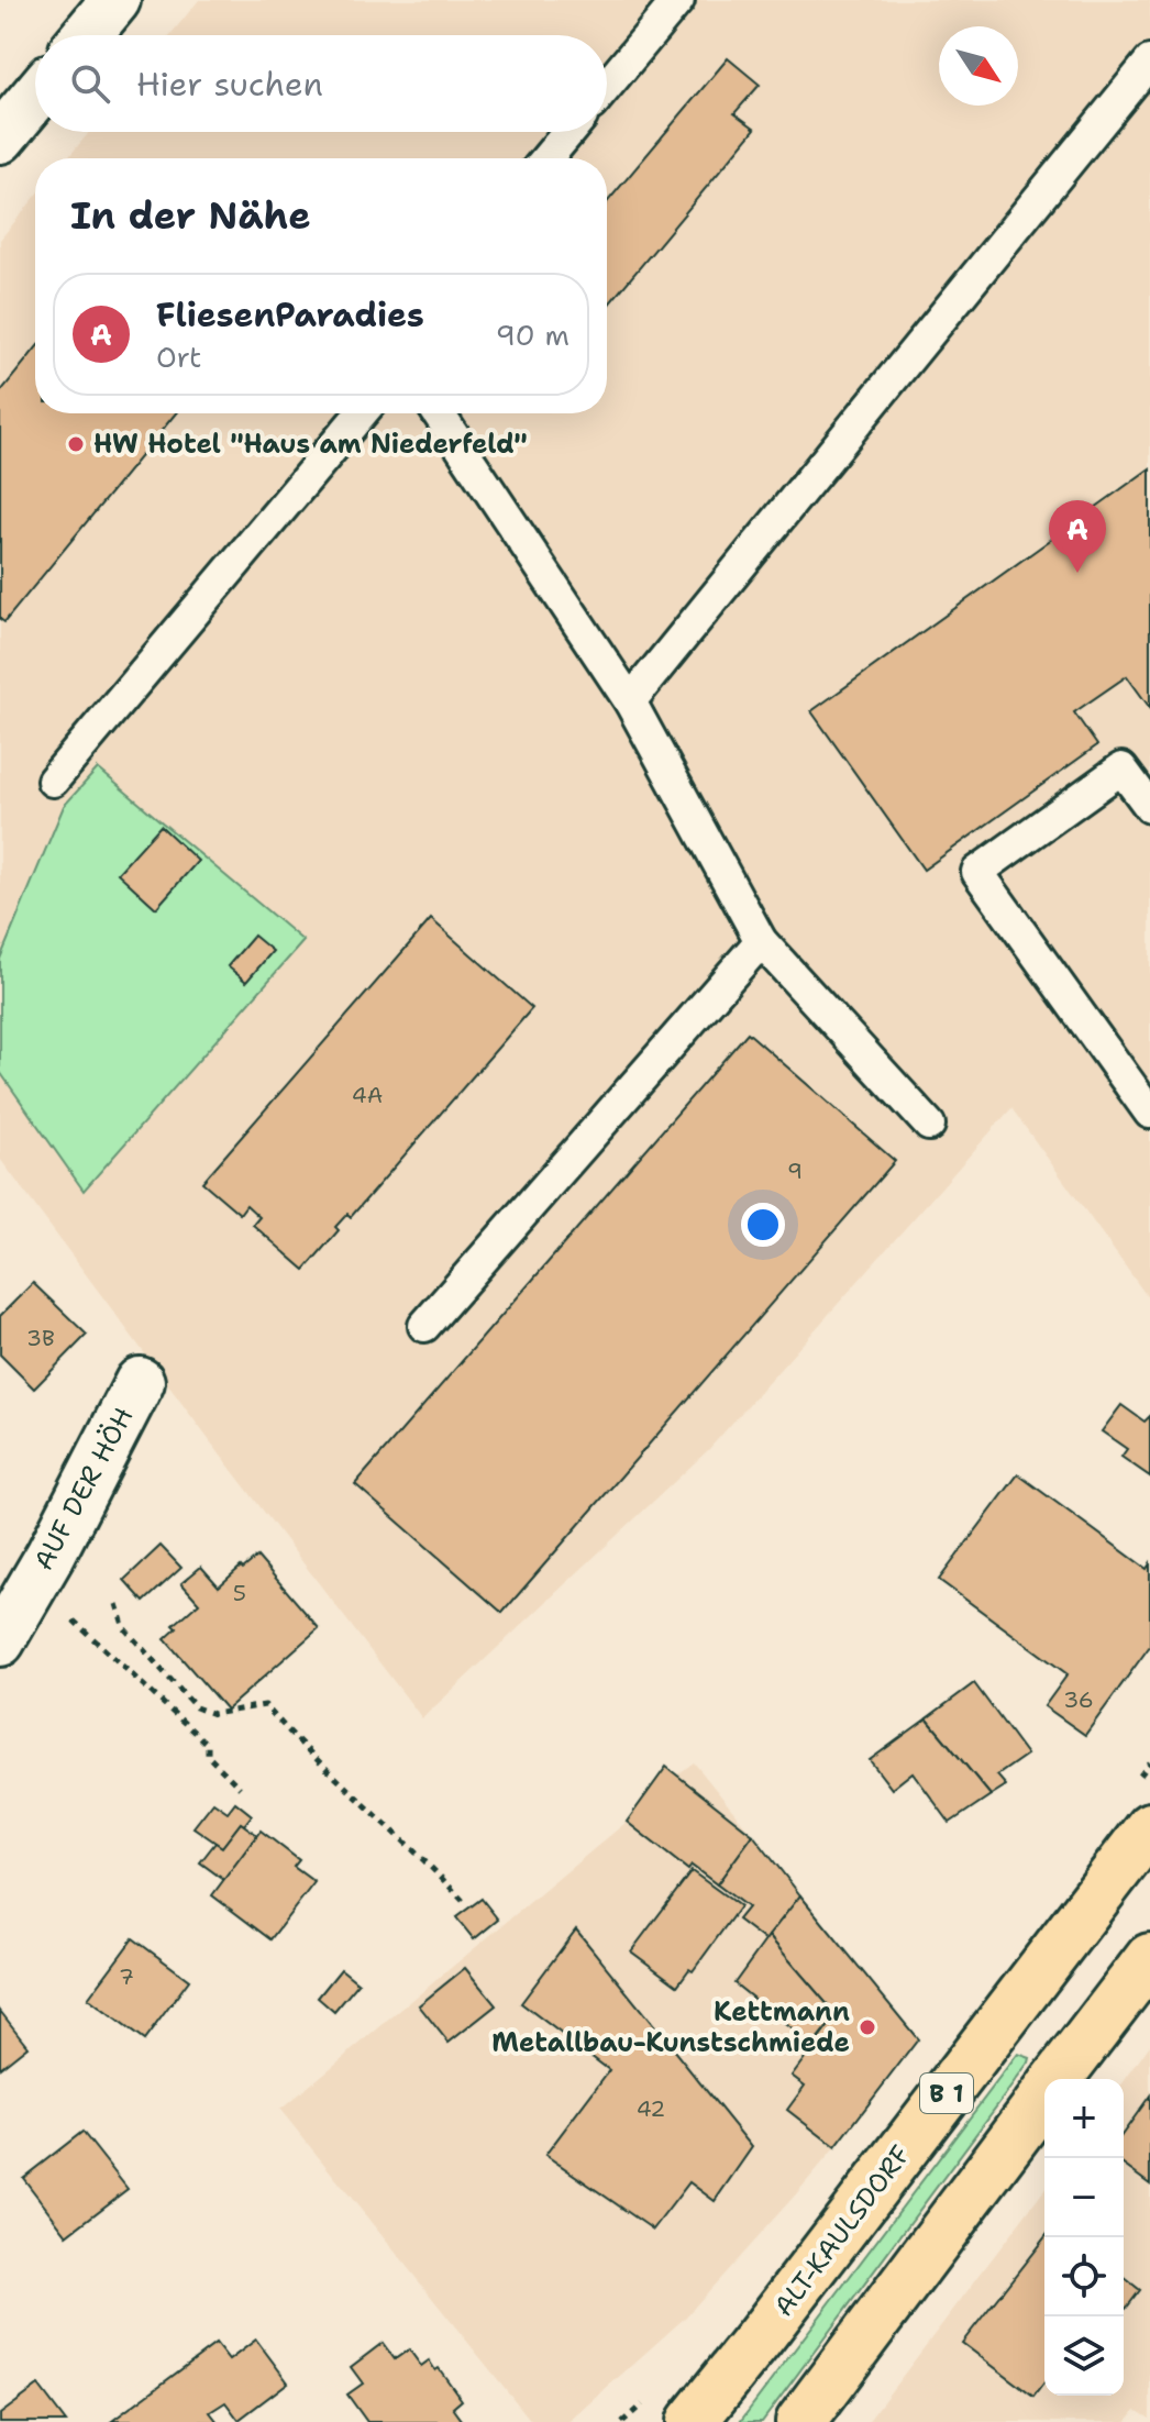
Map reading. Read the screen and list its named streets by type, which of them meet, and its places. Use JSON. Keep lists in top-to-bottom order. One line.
{"streets":{"main road":["B 1","ALT-KAULSDORF"],"street":["AUF DER HÖH"]},"places":["HW Hotel \"Haus am Niederfeld\"","Kettmann Metallbau-Kunstschmiede"],"house_numbers":["4A","9","3B","5","36","7","42"],"north":"bottom right","page":{"search":"Hier suchen","heading":"In der Nähe","list":[{"mark":"A","name":"FliesenParadies","note":"Ort","value":"90 m"}],"pins":"A","map_buttons":["+","−"]}}
